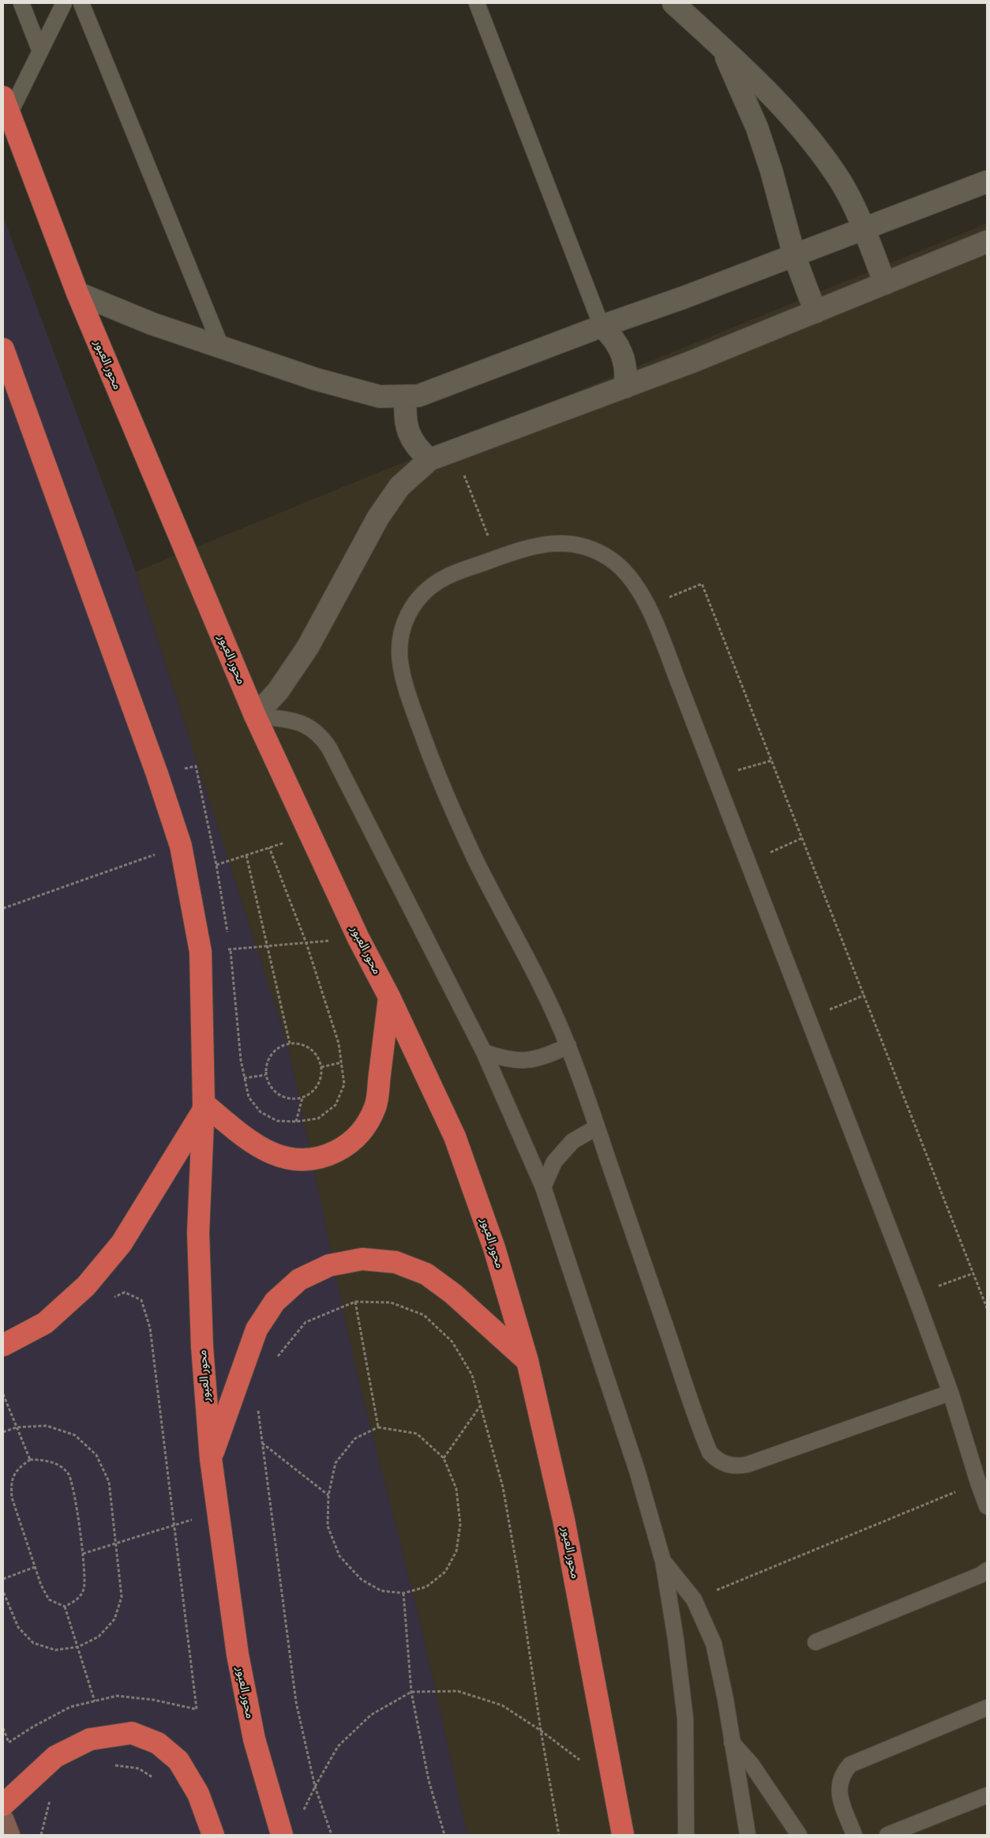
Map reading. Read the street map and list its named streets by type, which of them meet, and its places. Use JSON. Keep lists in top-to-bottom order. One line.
{"streets":{"highway":["محور العبور"]}}
